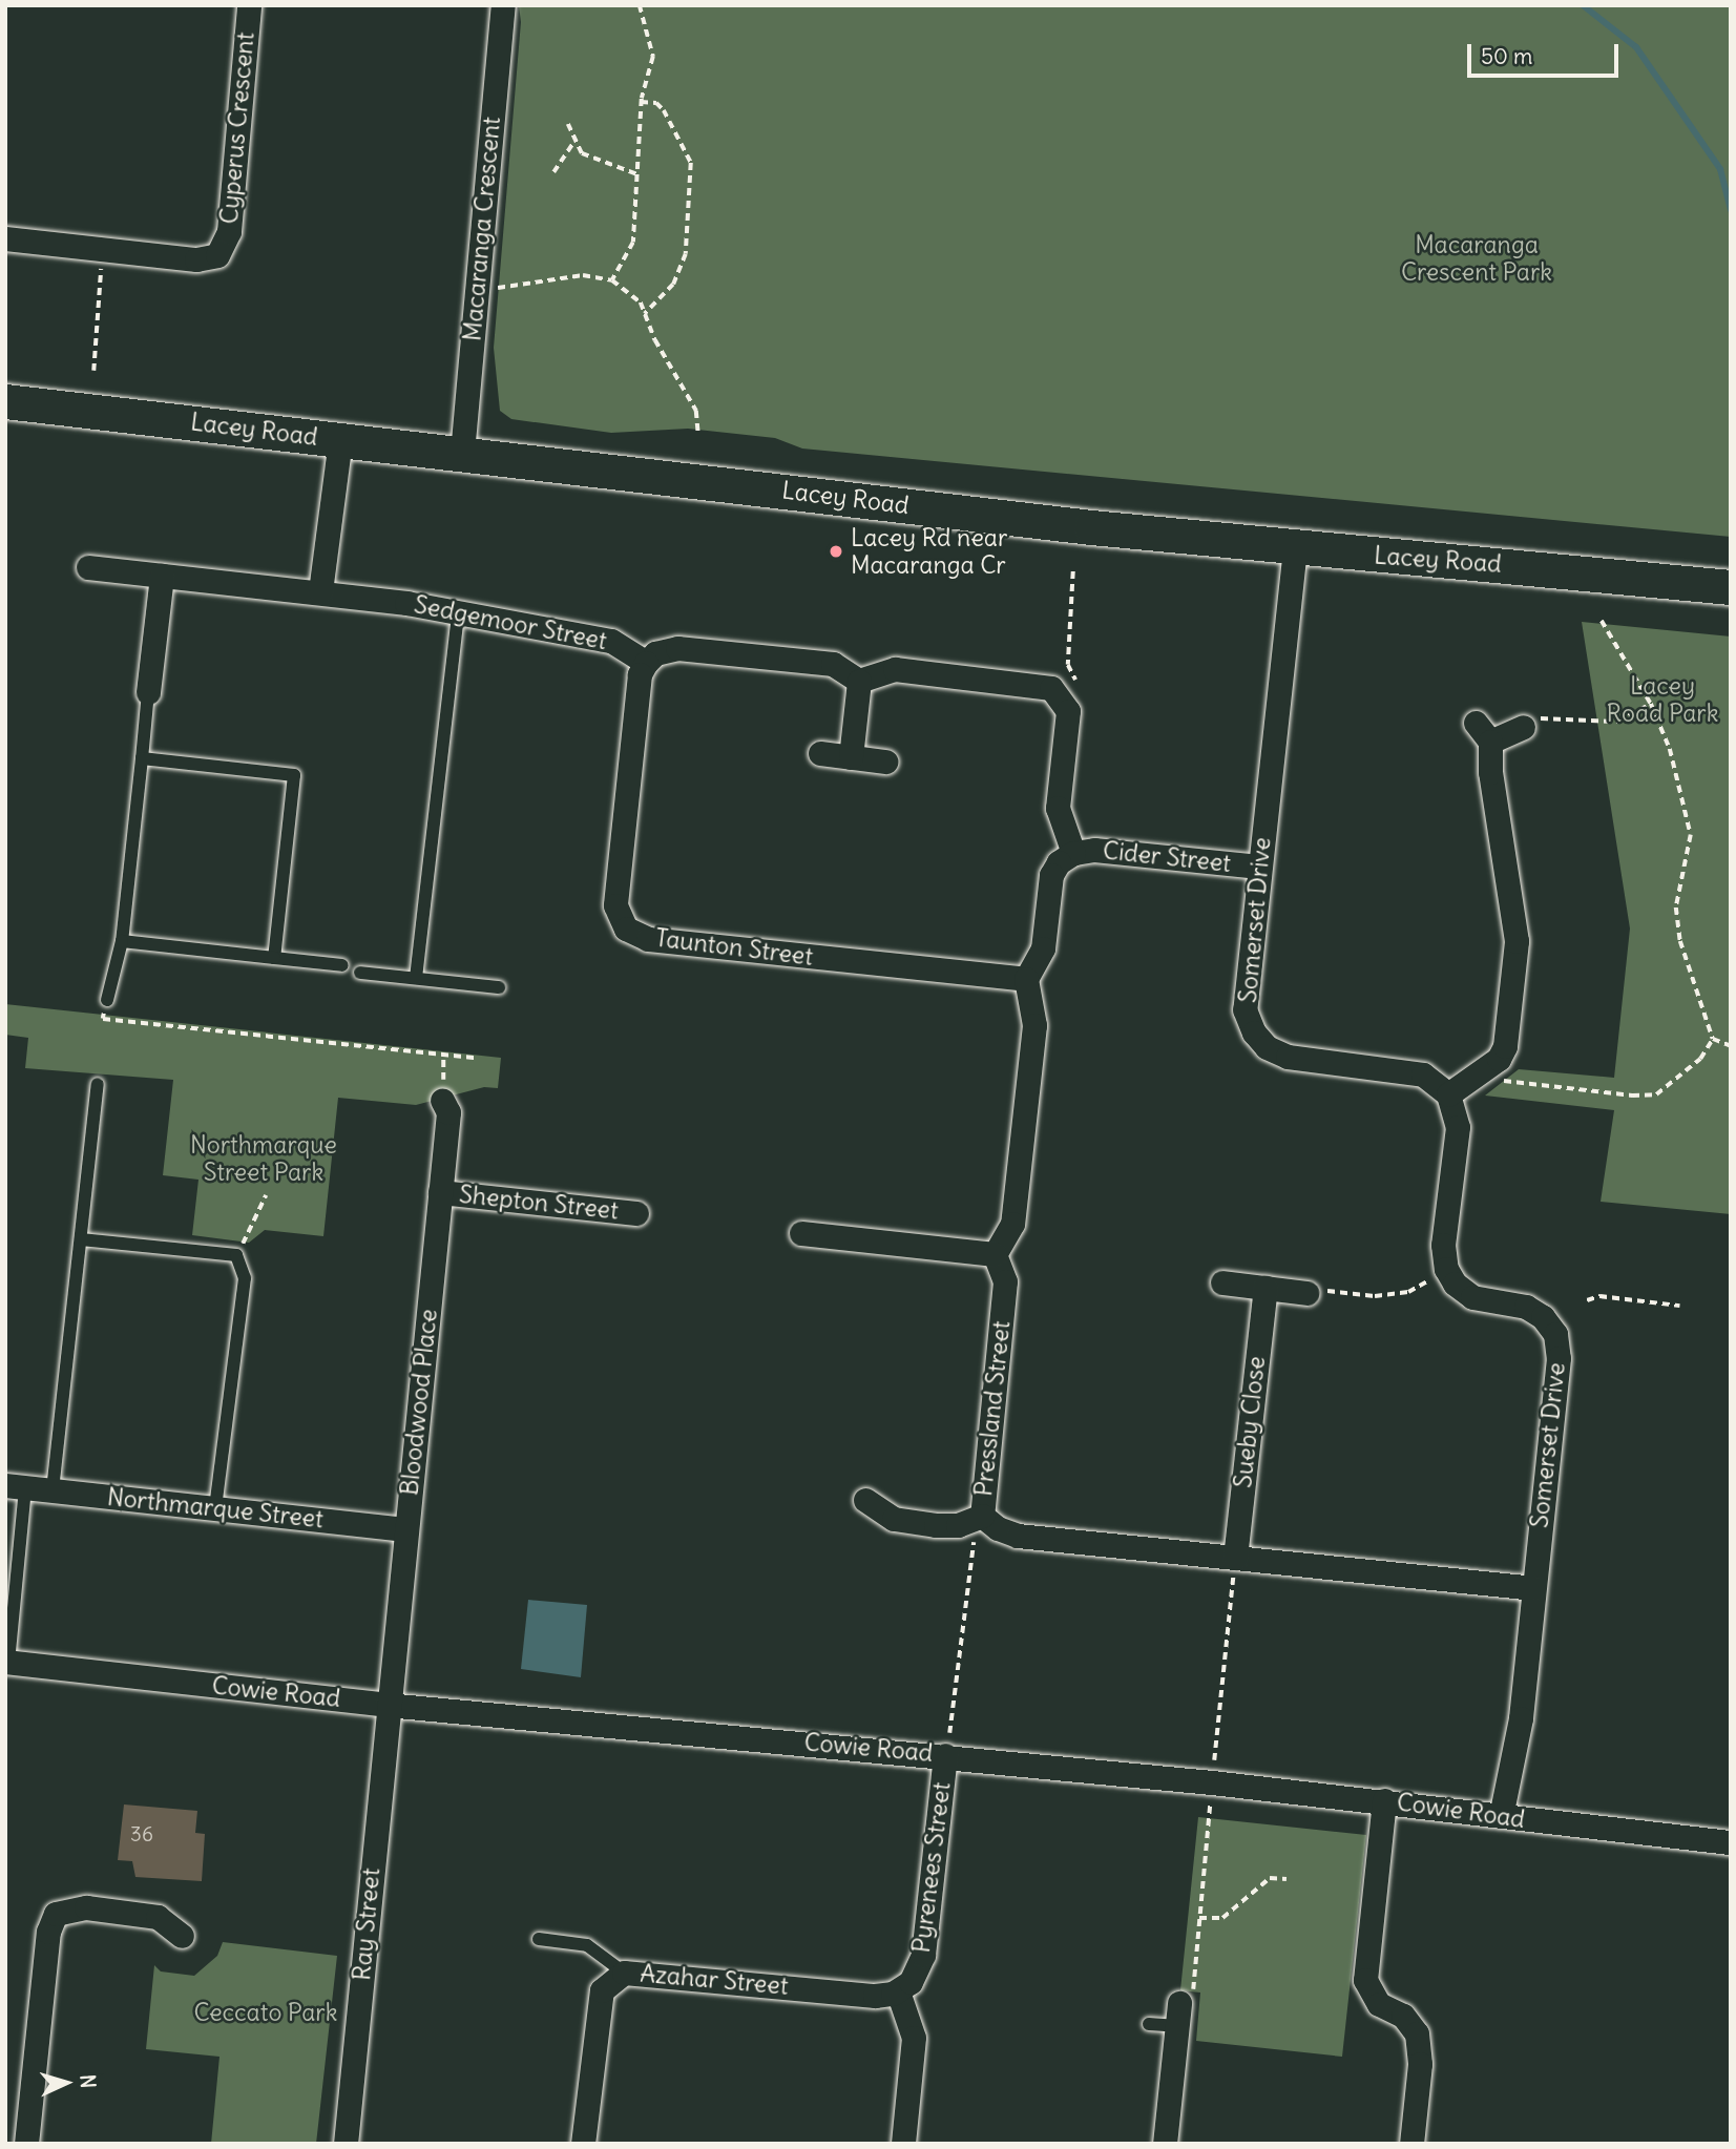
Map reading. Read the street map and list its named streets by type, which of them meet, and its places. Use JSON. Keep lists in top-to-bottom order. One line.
{"streets":{"street":["Cyperus Crescent","Macaranga Crescent","Lacey Road","Sedgemoor Street","Cider Street","Somerset Drive","Taunton Street","Shepton Street","Bloodwood Place","Pressland Street","Sueby Close","Northmarque Street","Cowie Road","Pyrenees Street","Ray Street","Azahar Street"]},"crossings":[["Macaranga Crescent","Lacey Road"],["Lacey Road","Somerset Drive"],["Sedgemoor Street","Taunton Street"],["Cider Street","Somerset Drive"],["Somerset Drive","Pressland Street"],["Somerset Drive","Cowie Road"],["Shepton Street","Bloodwood Place"],["Bloodwood Place","Northmarque Street"],["Bloodwood Place","Cowie Road"],["Bloodwood Place","Ray Street"],["Pressland Street","Sueby Close"],["Northmarque Street","Cowie Road"],["Cowie Road","Pyrenees Street"],["Cowie Road","Ray Street"],["Pyrenees Street","Azahar Street"]],"parks":["Macaranga Crescent Park","Lacey Road Park","Northmarque Street Park","Ceccato Park"],"places":["Lacey Rd near Macaranga Cr"],"house_numbers":["36"],"scale_bar":"50 m","north":"right"}
